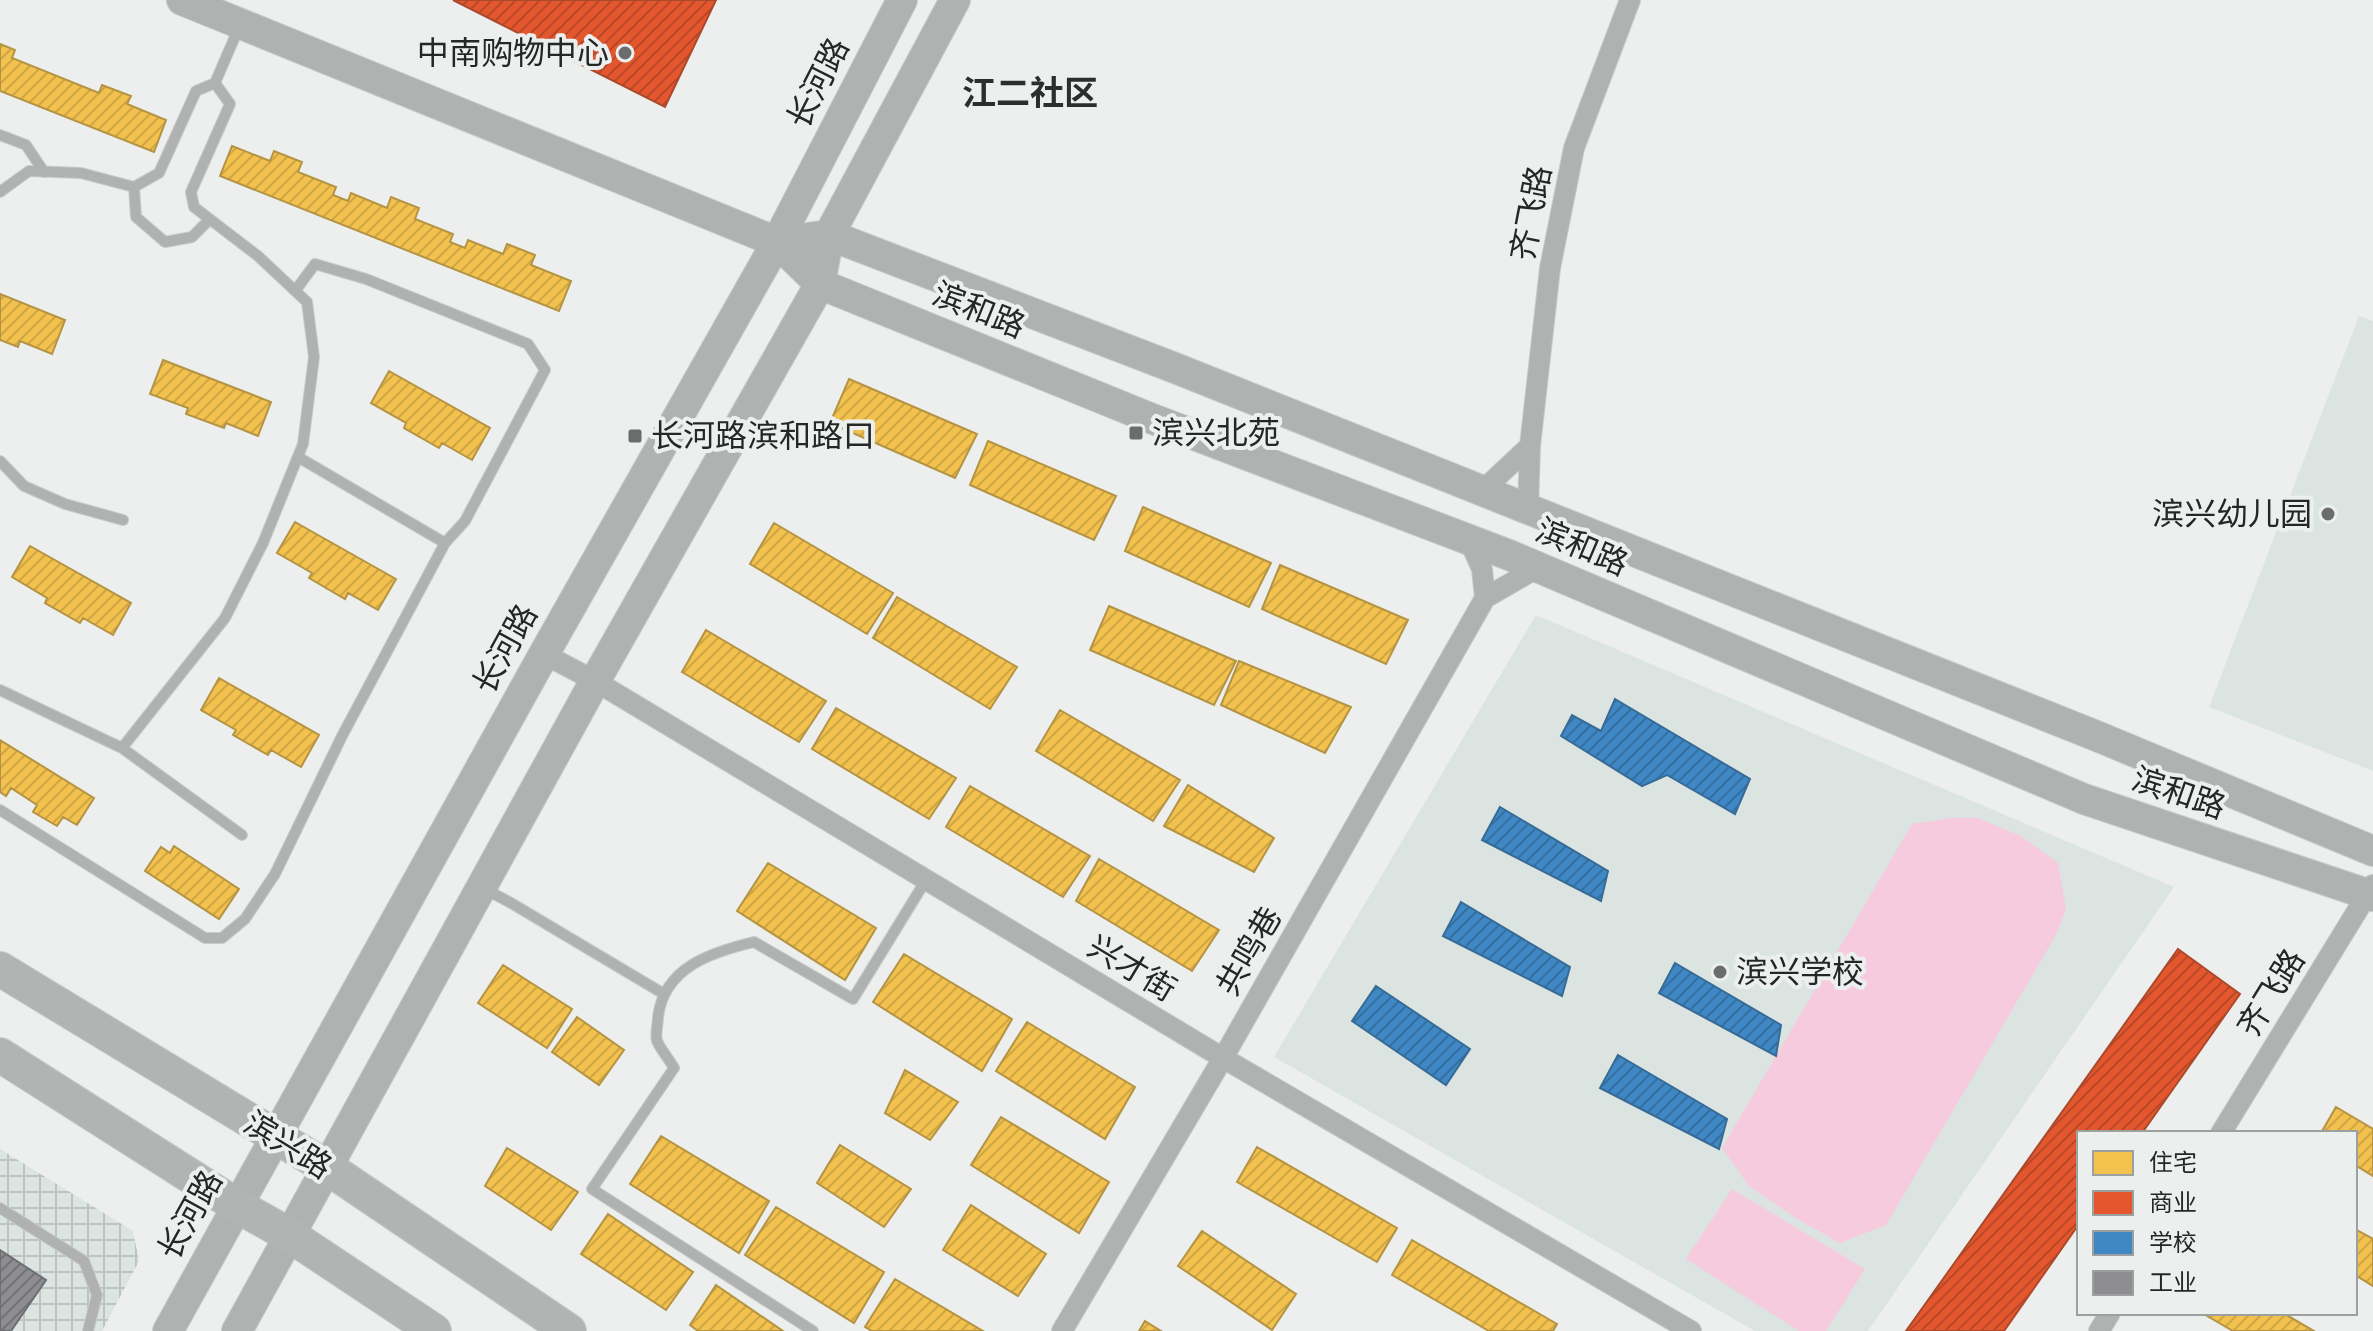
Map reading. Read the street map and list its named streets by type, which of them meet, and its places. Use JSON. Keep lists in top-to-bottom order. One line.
{"streets":{"main road":["长河路","滨和路","滨兴路"],"street":["齐飞路","共鸣巷","兴才街"]},"crossings":[["长河路","滨和路"],["长河路","兴才街"],["长河路","滨兴路"],["齐飞路","滨和路"],["共鸣巷","兴才街"]],"districts":["江二社区"],"places":{"other":["中南购物中心","滨兴幼儿园","滨兴学校"],"transit":["滨兴北苑","长河路滨和路口"]},"legend":["住宅","商业","学校","工业"]}
